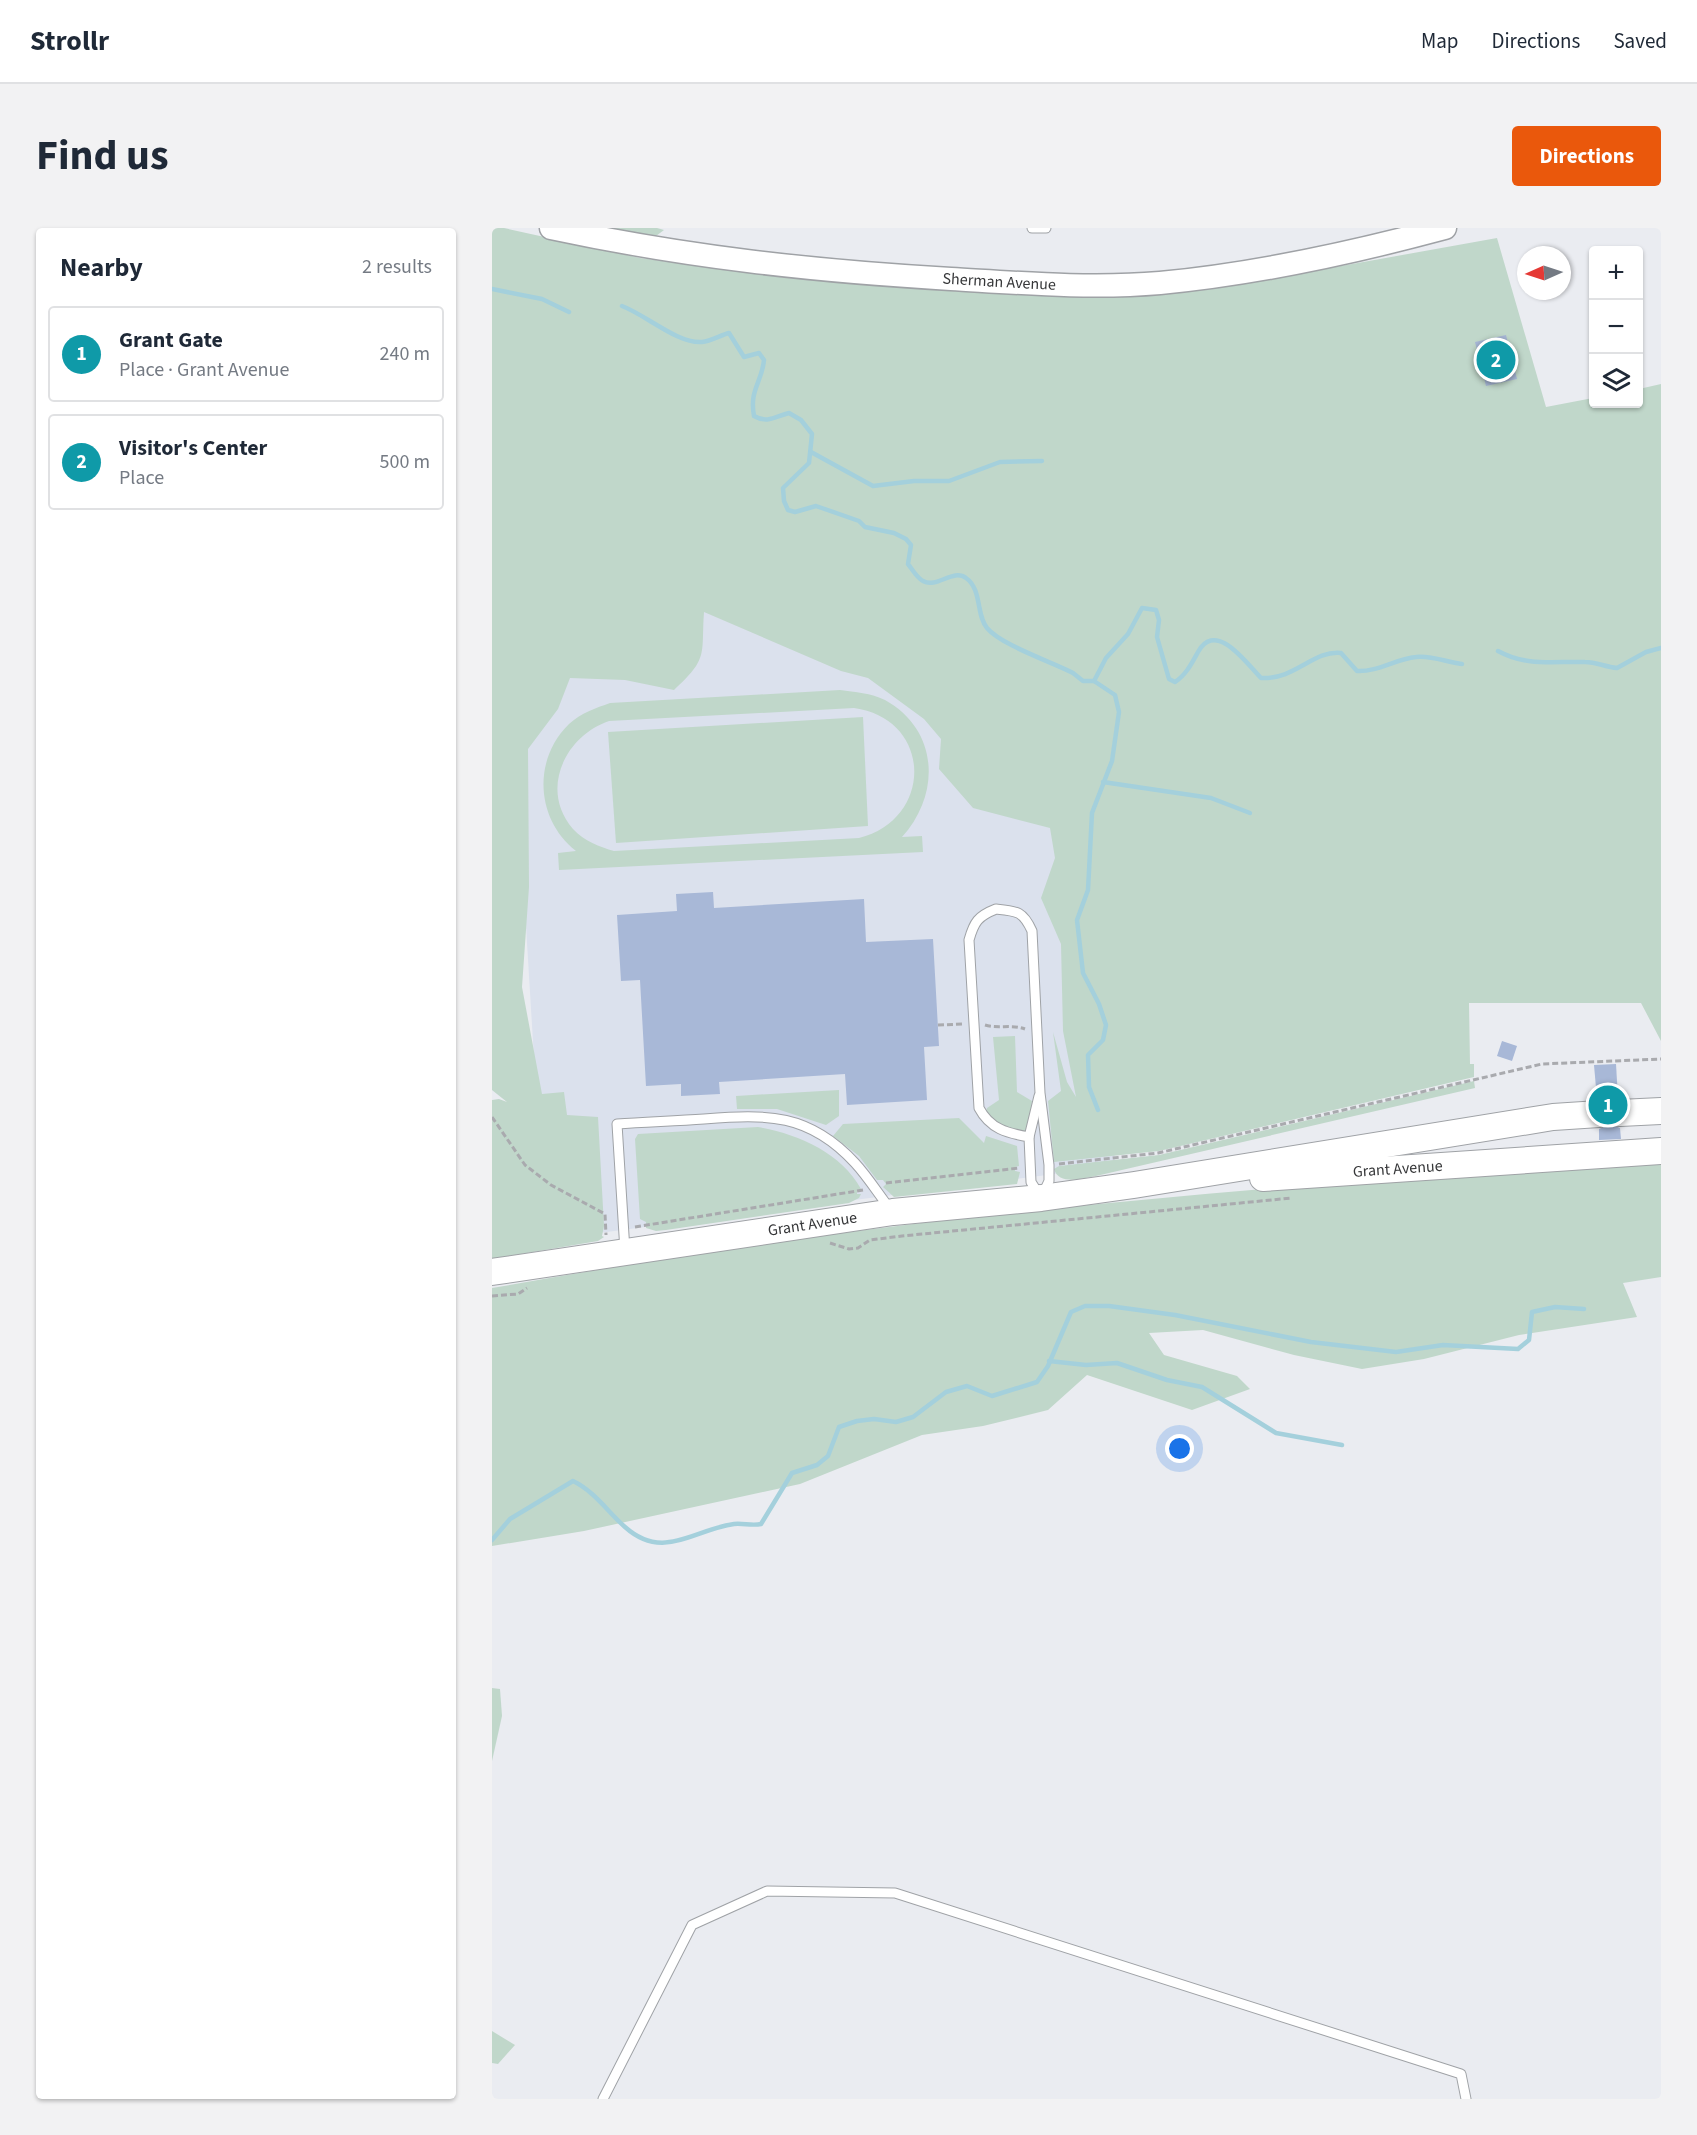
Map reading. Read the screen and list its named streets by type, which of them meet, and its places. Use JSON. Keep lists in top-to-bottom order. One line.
{"streets":{"main road":["Grant Avenue"],"street":["Sherman Avenue"]},"north":"left","page":{"header":"Strollr","nav":["Map","Directions","Saved"],"title":"Find us","buttons":"Directions","heading":["Nearby","2 results"],"map_buttons":["+","−"],"list":[{"mark":"1","name":"Grant Gate","note":"Place · Grant Avenue","value":"240 m"},{"mark":"2","name":"Visitor's Center","note":"Place","value":"500 m"}],"pins":["2","1"]}}
